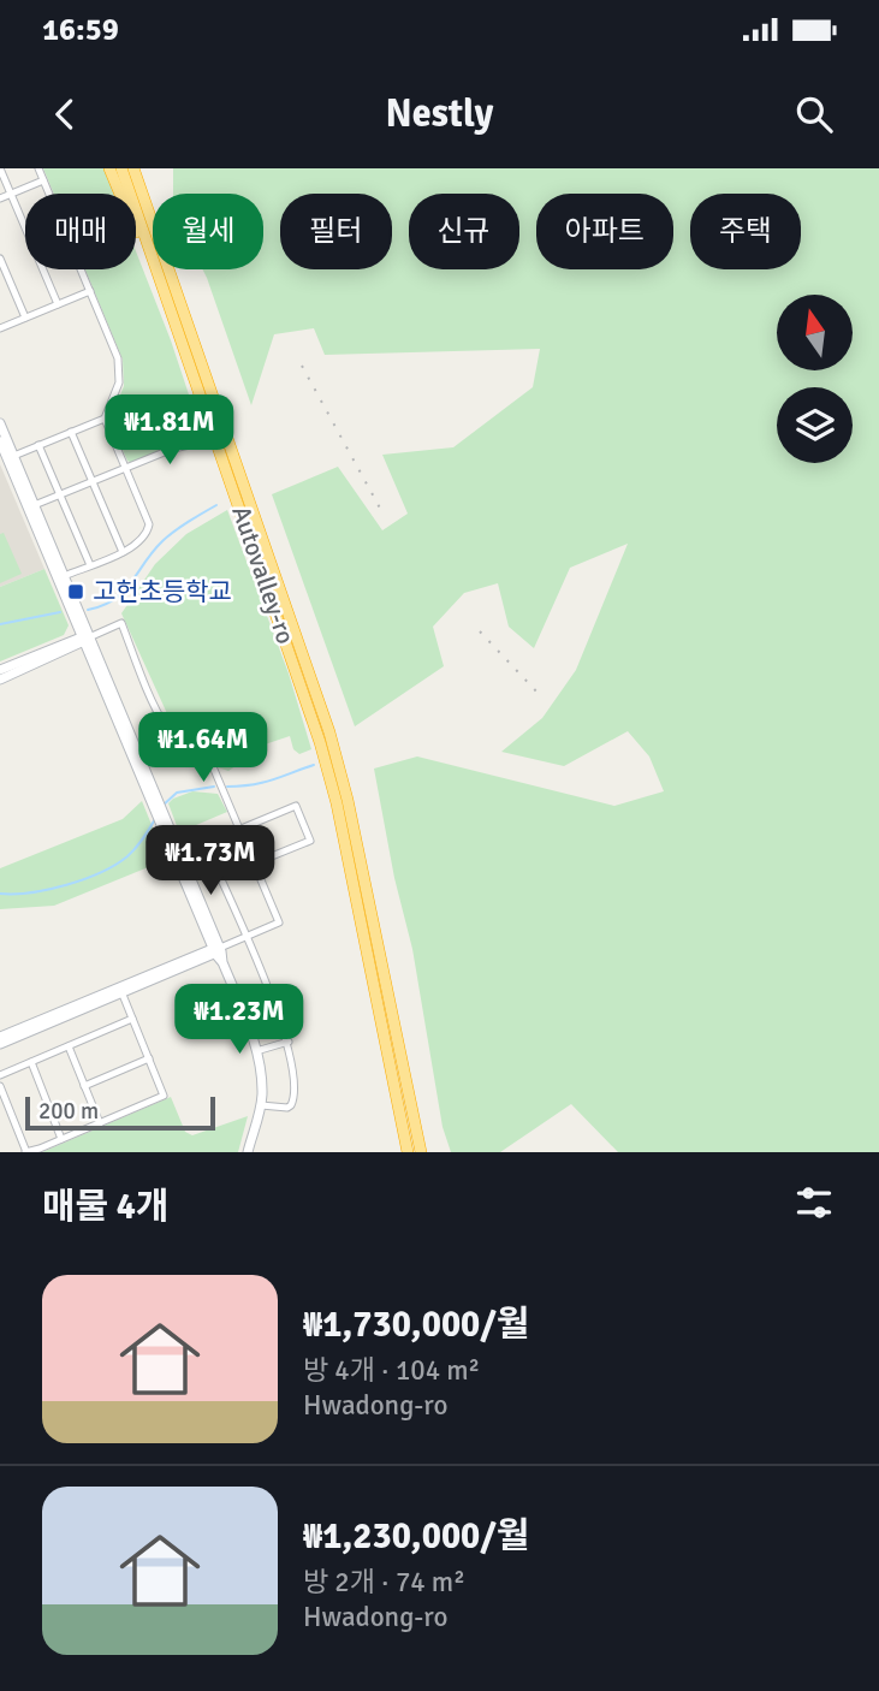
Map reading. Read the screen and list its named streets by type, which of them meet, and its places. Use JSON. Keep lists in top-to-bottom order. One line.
{"streets":{"highway":["Autovalley-ro"]},"places":{"transit":["고헌초등학교"]},"scale_bar":"200 m","north":"top","page":{"status":"16:59","header":"Nestly","chip":["매매","월세","필터","신규","아파트","주택"],"price":["₩1.81M","₩1.64M","₩1.73M","₩1.23M"],"scale":"200 m","heading":"매물 4개","list":[{"name":"₩1,730,000/월","note":"방 4개 · 104 m² · Hwadong-ro"},{"name":"₩1,230,000/월","note":"방 2개 · 74 m² · Hwadong-ro"}]}}
